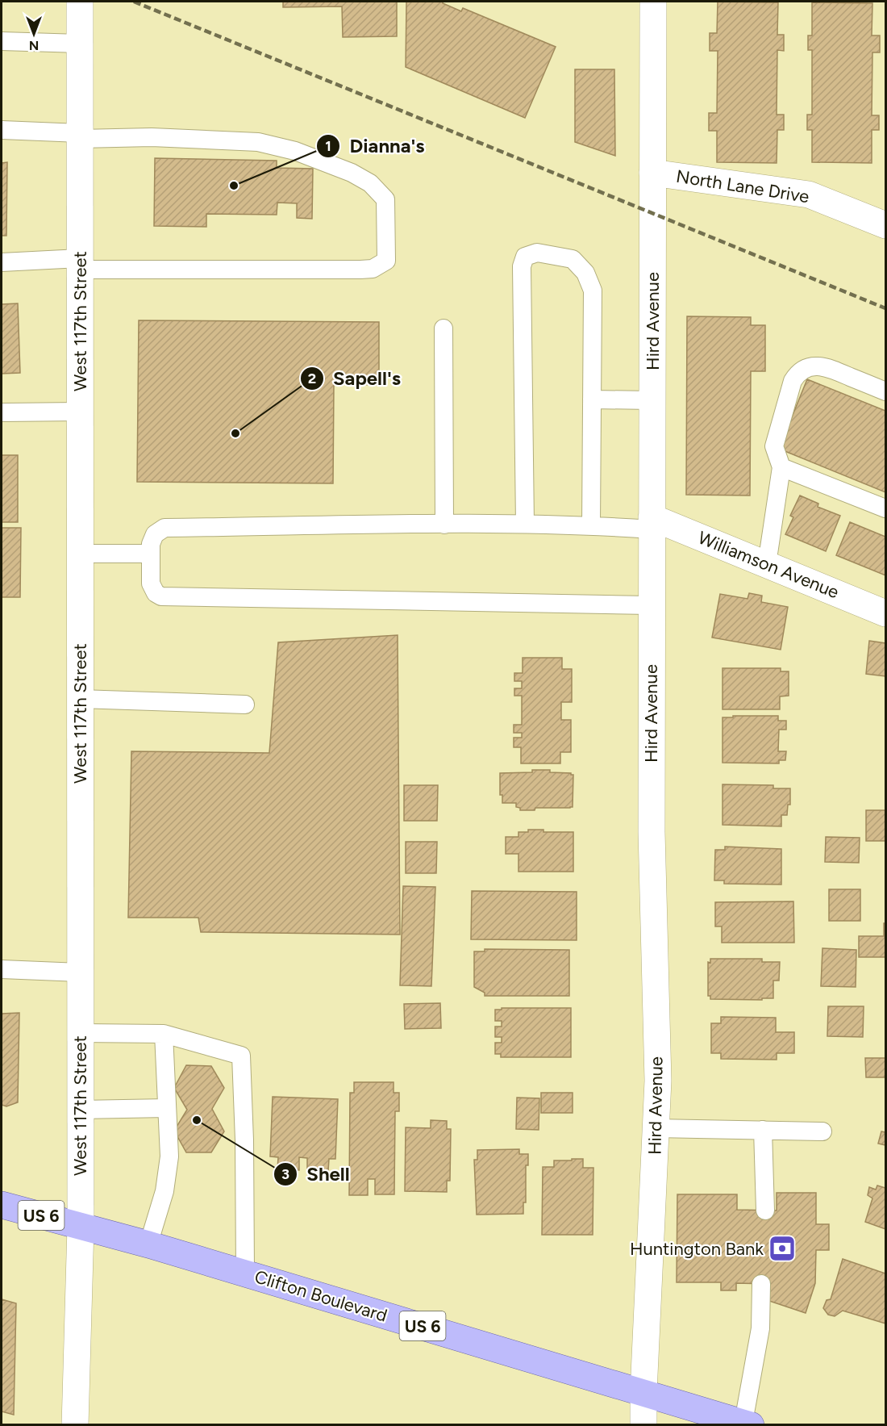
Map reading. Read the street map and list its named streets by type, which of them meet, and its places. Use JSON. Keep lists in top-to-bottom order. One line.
{"streets":{"main road":["US 6","Clifton Boulevard"],"street":["North Lane Drive","West 117th Street","Hird Avenue","Williamson Avenue"]},"crossings":[["North Lane Drive","Hird Avenue"],["West 117th Street","Clifton Boulevard"],["Hird Avenue","Williamson Avenue"],["Hird Avenue","Clifton Boulevard"]],"places":{"other":["Dianna's","Sapell's","Shell"],"bank":["Huntington Bank"]},"north":"bottom"}
